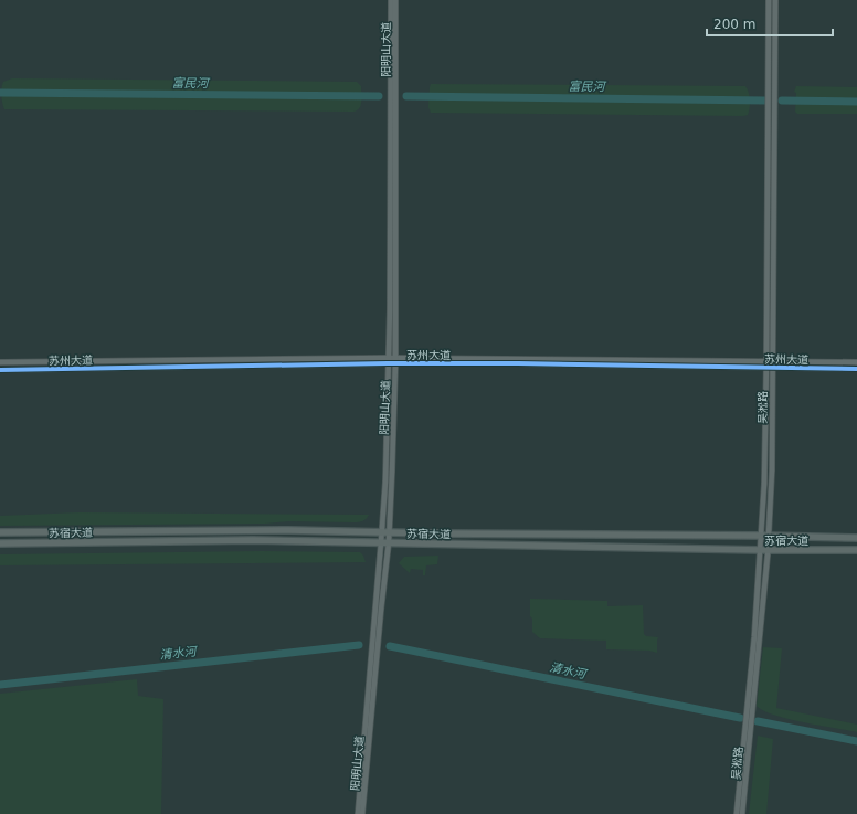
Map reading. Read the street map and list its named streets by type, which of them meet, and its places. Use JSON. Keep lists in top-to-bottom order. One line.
{"streets":{"main road":["阳明山大道","苏州大道","吴淞路","苏宿大道"]},"crossings":[["阳明山大道","苏州大道"],["阳明山大道","苏宿大道"],["苏州大道","吴淞路"],["吴淞路","苏宿大道"]],"water":["富民河","清水河"],"scale_bar":"200 m"}
